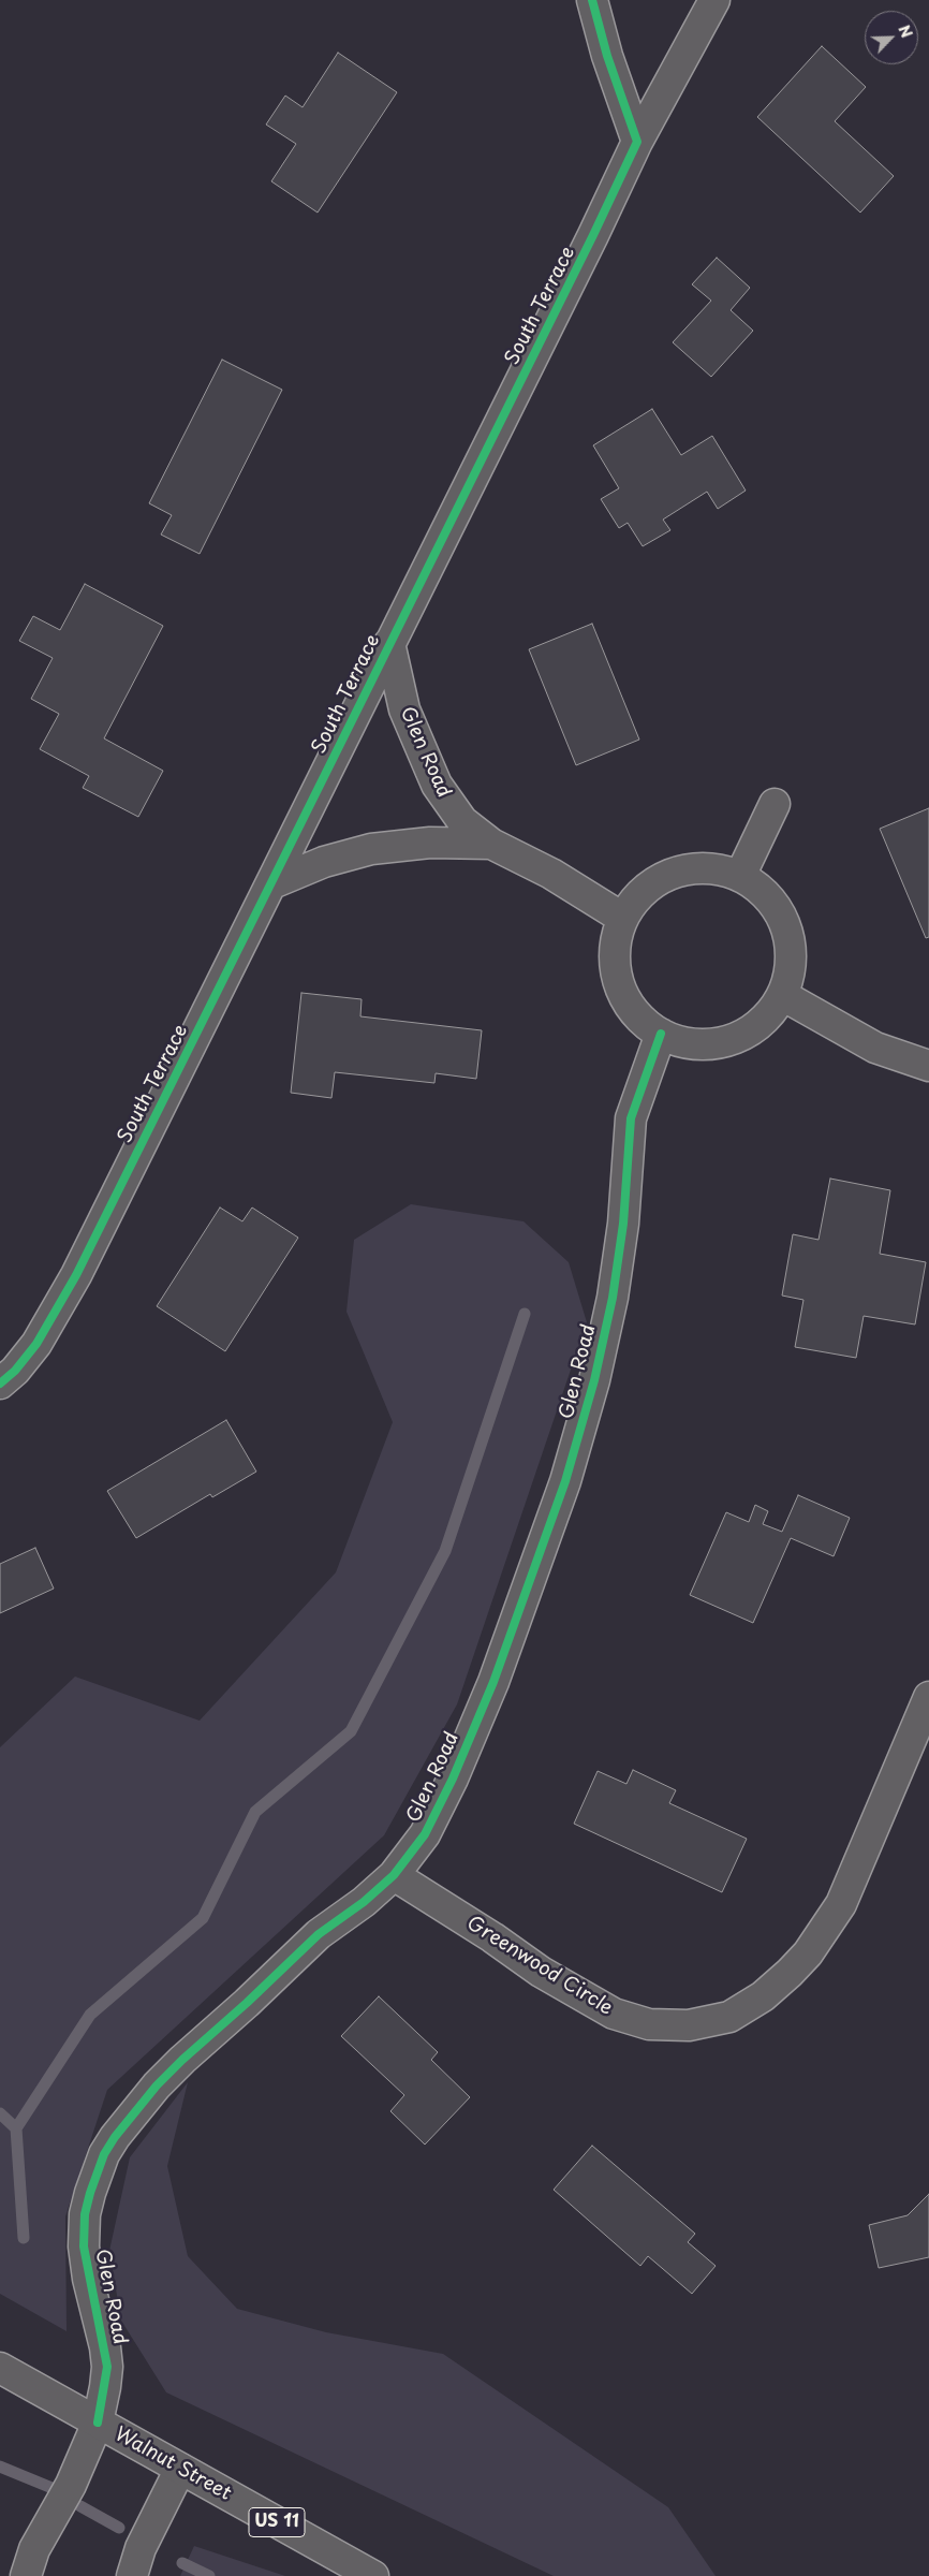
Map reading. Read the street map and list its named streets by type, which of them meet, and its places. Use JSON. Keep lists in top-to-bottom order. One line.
{"streets":{"street":["South Terrace","Glen Road","Greenwood Circle","Walnut Street","US 11"]},"crossings":[["South Terrace","Glen Road"],["Glen Road","Greenwood Circle"],["Glen Road","Walnut Street"]],"north":"top right"}
